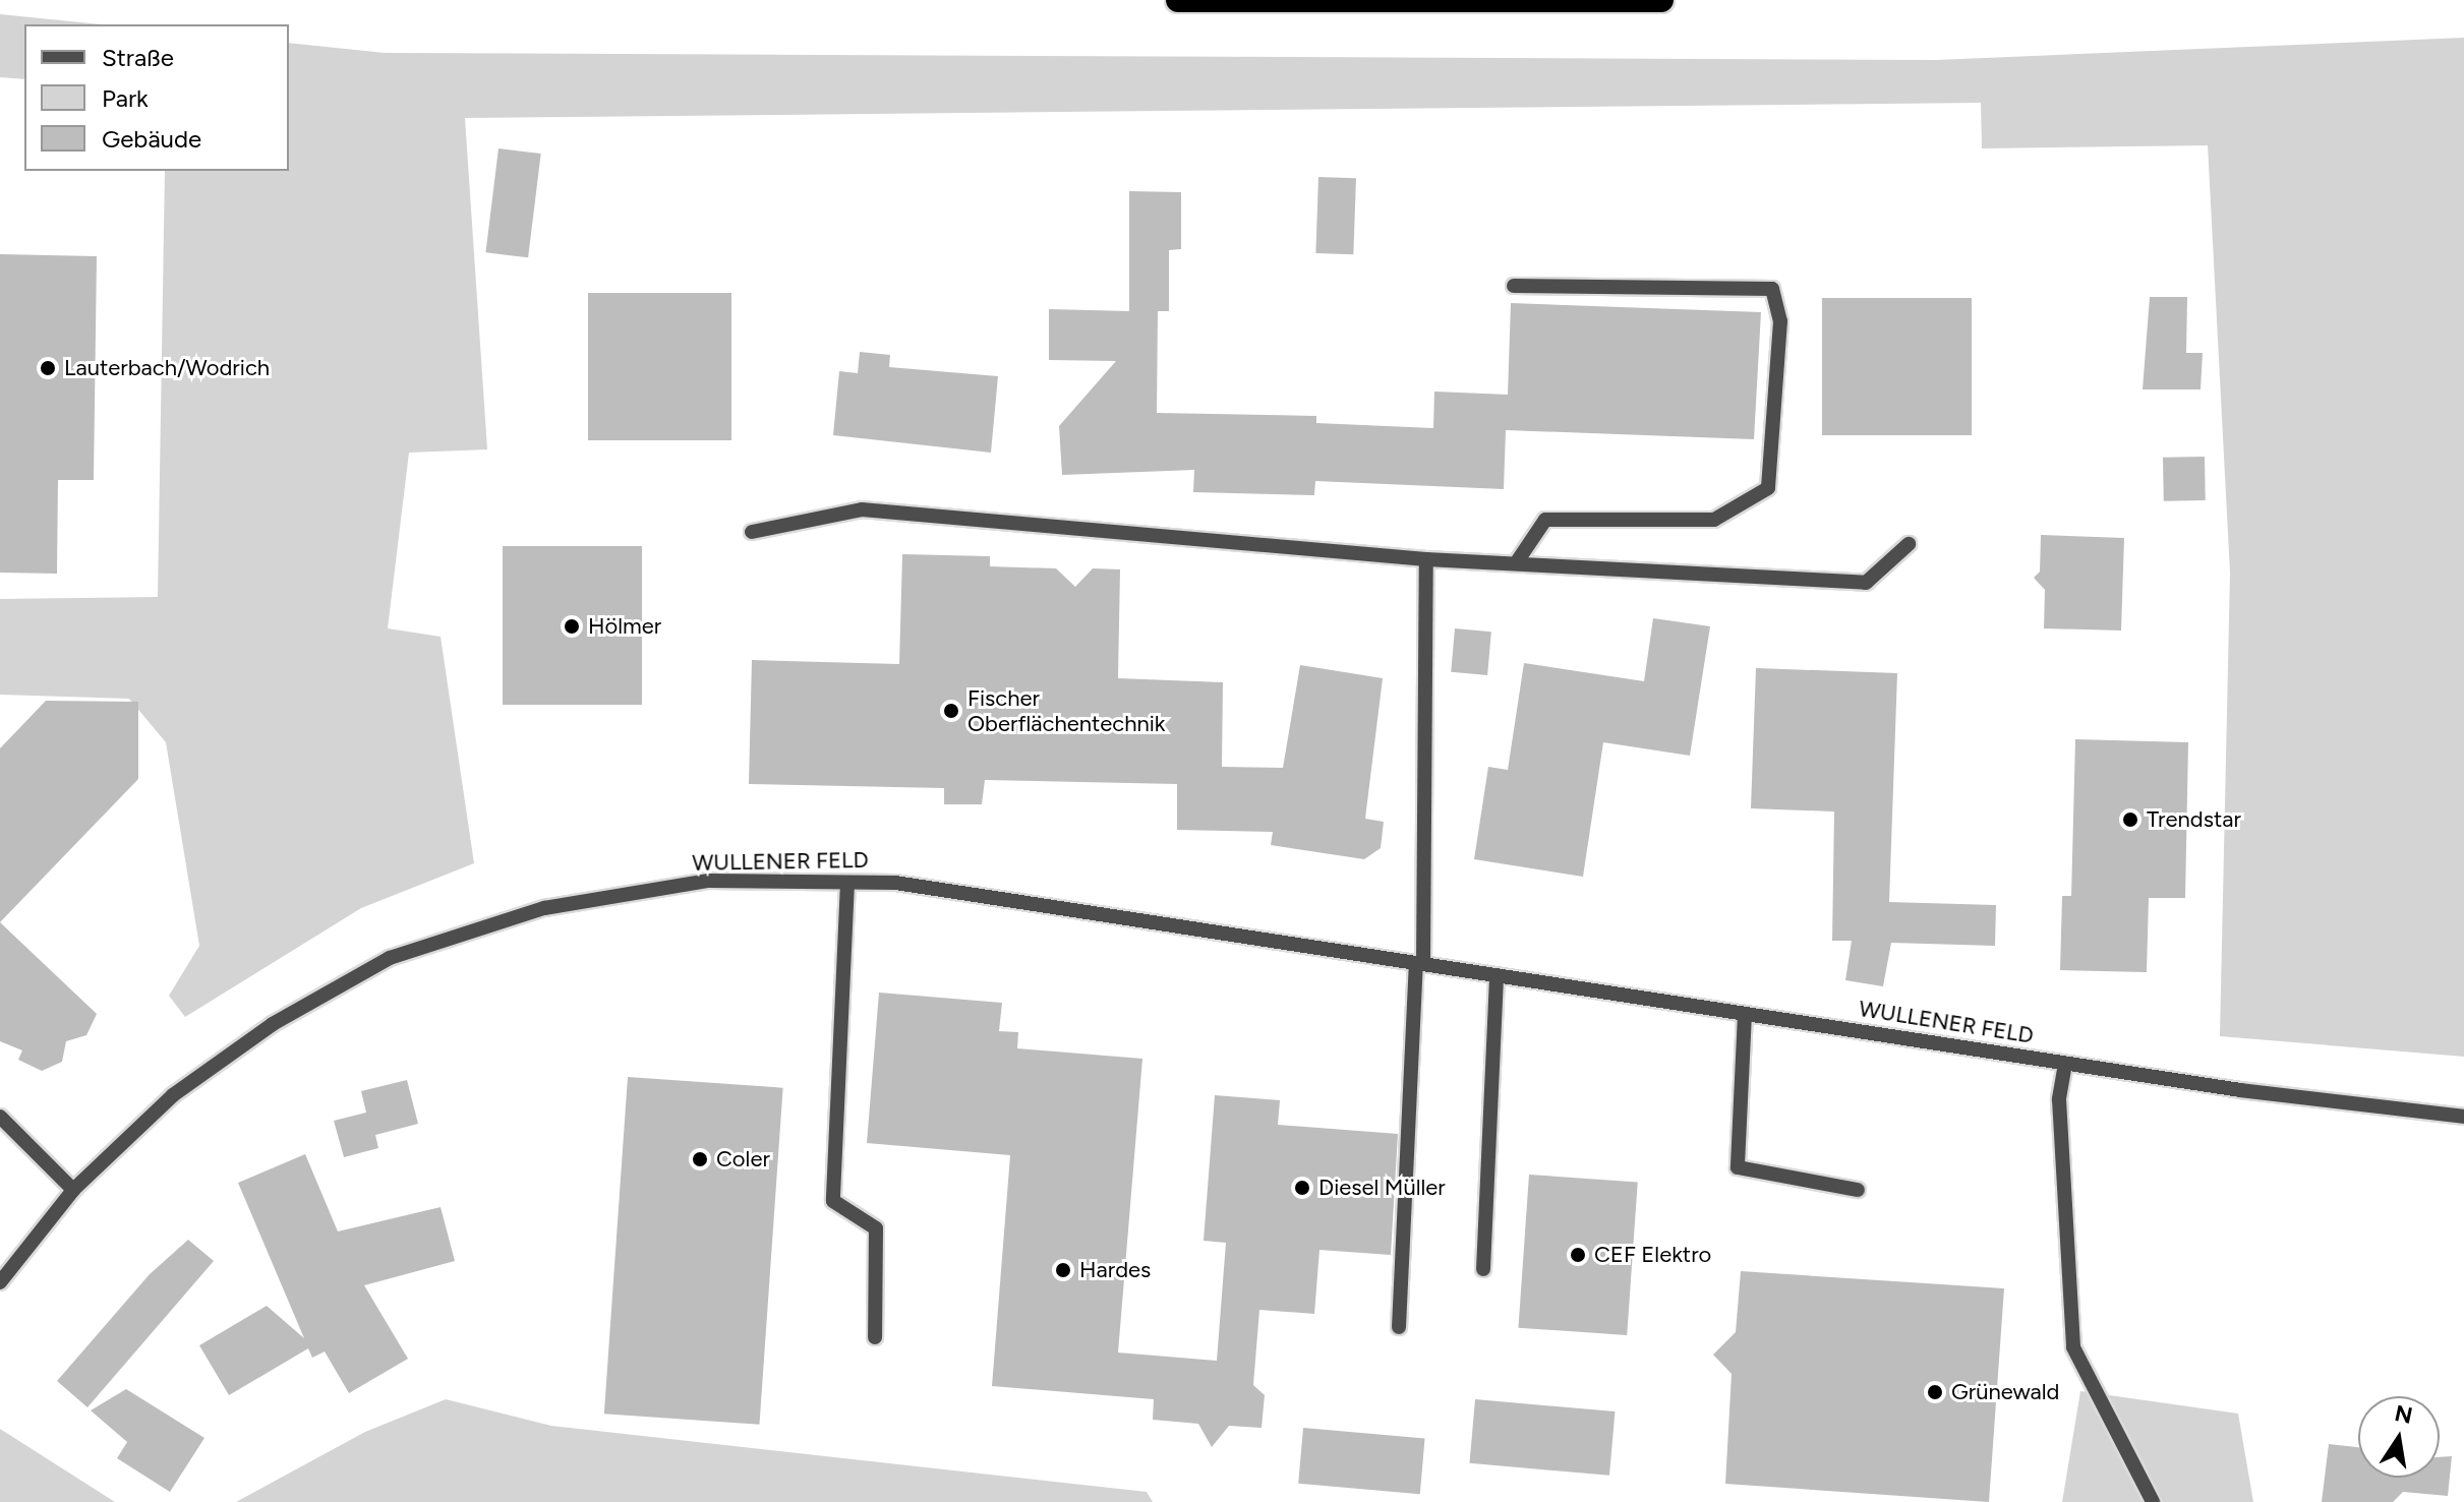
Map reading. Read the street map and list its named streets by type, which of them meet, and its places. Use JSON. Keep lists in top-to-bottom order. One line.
{"streets":{"street":["WULLENER FELD"]},"places":["Lauterbach/Wodrich","Hölmer","Fischer Oberflächentechnik","Trendstar","Coler","Diesel Müller","CEF Elektro","Hardes","Grünewald"],"legend":["Straße","Park","Gebäude"],"north":"top"}
